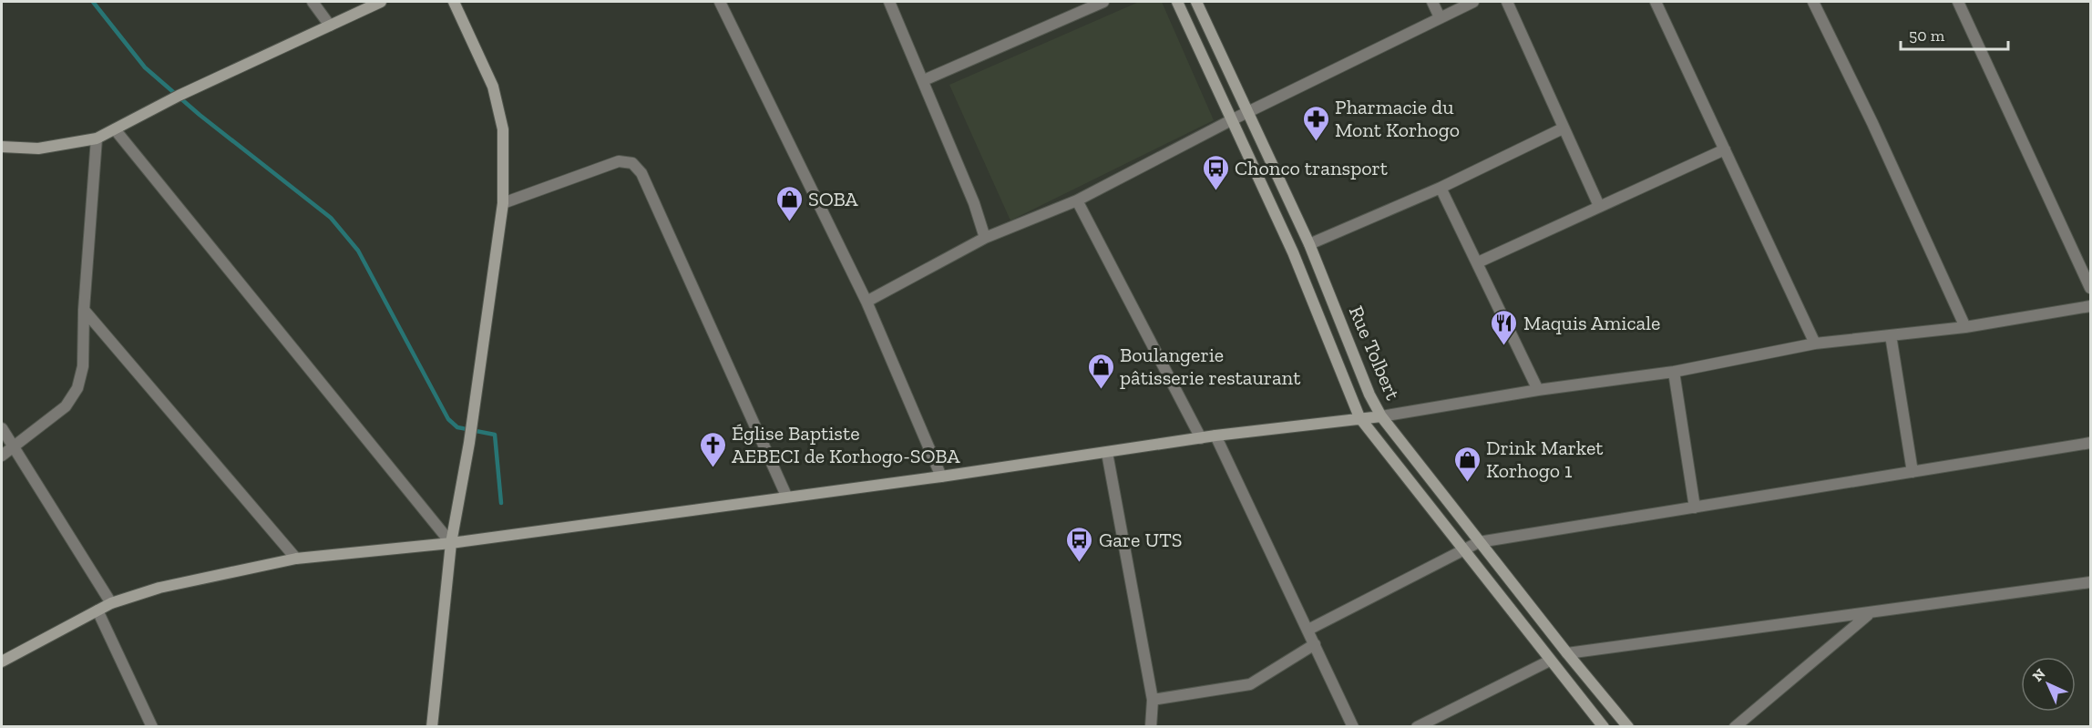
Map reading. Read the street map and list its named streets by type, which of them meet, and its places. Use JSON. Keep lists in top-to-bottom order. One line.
{"streets":{"street":["Rue Tolbert"]},"places":{"pharmacy":["Pharmacie du Mont Korhogo"],"bus stop":["Chonco transport","Gare UTS"],"shop":["SOBA","Boulangerie pâtisserie restaurant","Drink Market Korhogo 1"],"restaurant":["Maquis Amicale"],"church":["Église Baptiste AEBECI de Korhogo-SOBA"]},"scale_bar":"50 m","north":"top left"}
